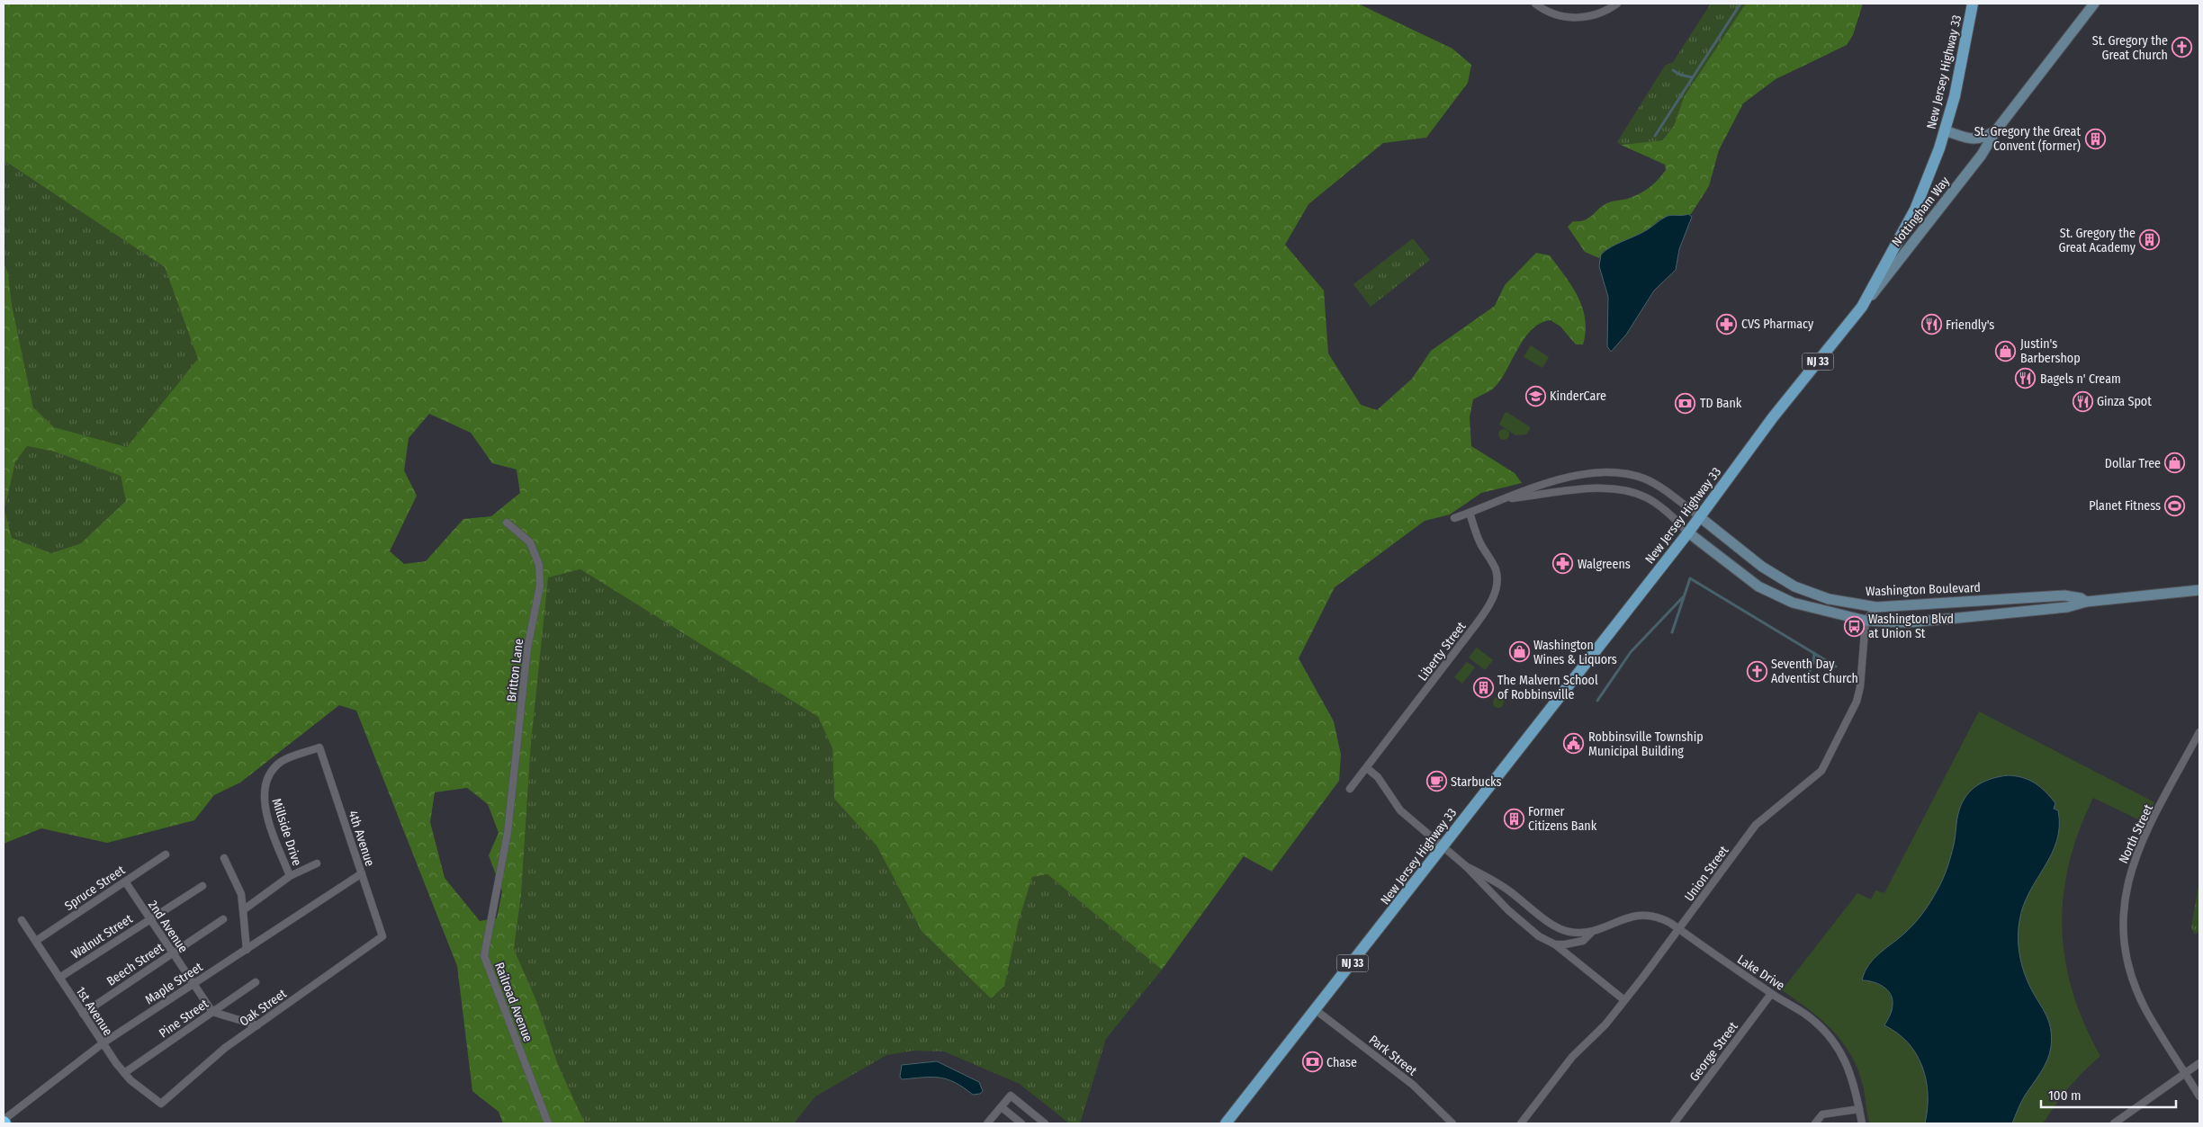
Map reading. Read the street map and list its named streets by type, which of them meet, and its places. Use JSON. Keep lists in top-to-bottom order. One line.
{"streets":{"main road":["New Jersey Highway 33","NJ 33"],"street":["Nottingham Way","Washington Boulevard","Liberty Street","Britton Lane","Millside Drive","North Street","4th Avenue","Union Street","Spruce Street","2nd Avenue","Walnut Street","Beech Street","Lake Drive","Maple Street","Railroad Avenue","Oak Street","1st Avenue","Pine Street","George Street","Park Street"]},"crossings":[["New Jersey Highway 33","Nottingham Way"],["New Jersey Highway 33","Washington Boulevard"],["New Jersey Highway 33","Lake Drive"],["New Jersey Highway 33","Park Street"],["Washington Boulevard","Liberty Street"],["Washington Boulevard","Union Street"],["Liberty Street","Lake Drive"],["Britton Lane","Railroad Avenue"],["Millside Drive","4th Avenue"],["4th Avenue","Maple Street"],["4th Avenue","Oak Street"],["Union Street","Lake Drive"],["Spruce Street","2nd Avenue"],["Spruce Street","1st Avenue"],["2nd Avenue","Walnut Street"],["2nd Avenue","Beech Street"],["2nd Avenue","Maple Street"],["2nd Avenue","Pine Street"],["Walnut Street","1st Avenue"],["Beech Street","1st Avenue"],["Lake Drive","George Street"],["Maple Street","1st Avenue"],["Oak Street","1st Avenue"],["1st Avenue","Pine Street"]],"places":{"church":["St. Gregory the Great Church","Seventh Day Adventist Church"],"building":["St. Gregory the Great Convent (former)","St. Gregory the Great Academy","The Malvern School of Robbinsville","Former Citizens Bank"],"pharmacy":["CVS Pharmacy","Walgreens"],"restaurant":["Friendly's","Bagels n' Cream","Ginza Spot"],"shop":["Justin's Barbershop","Dollar Tree","Washington Wines & Liquors"],"school or university":["KinderCare"],"bank":["TD Bank","Chase"],"sports":["Planet Fitness"],"bus stop":["Washington Blvd at Union St"],"public building":["Robbinsville Township Municipal Building"],"cafe":["Starbucks"]},"scale_bar":"100 m"}
